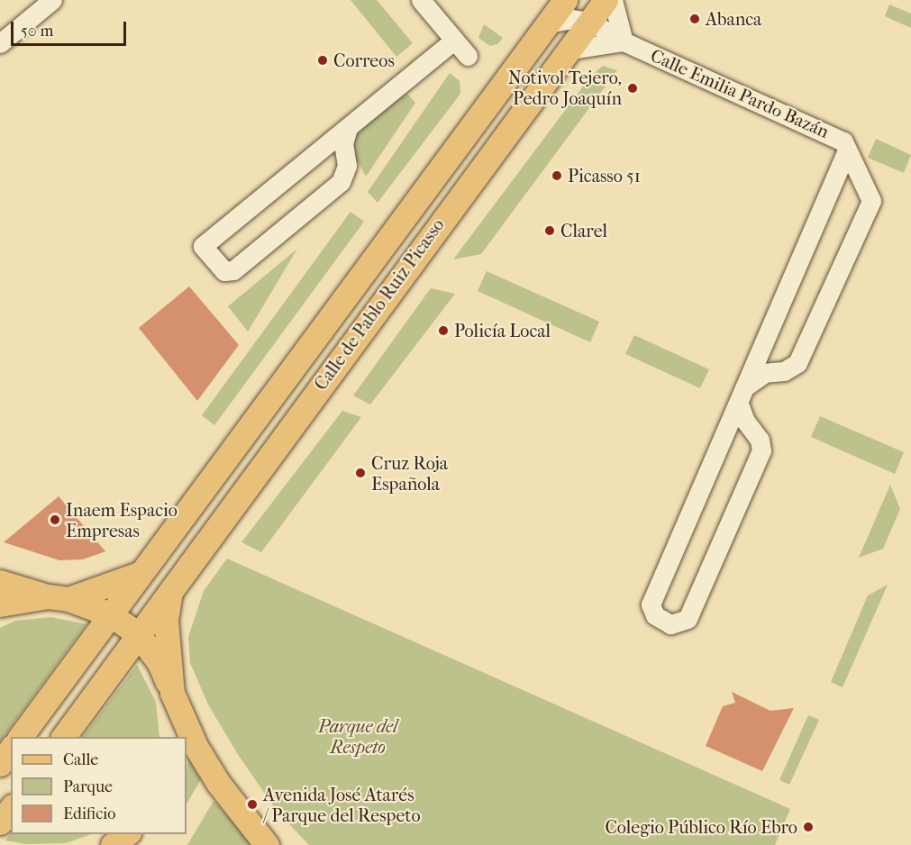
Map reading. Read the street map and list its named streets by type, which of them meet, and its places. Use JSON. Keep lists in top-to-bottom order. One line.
{"streets":{"main road":["Calle de Pablo Ruiz Picasso"],"street":["Calle Emilia Pardo Bazán"]},"crossings":[["Calle Emilia Pardo Bazán","Calle de Pablo Ruiz Picasso"]],"parks":["Parque del Respeto"],"places":["Abanca","Correos","Notivol Tejero, Pedro Joaquín","Picasso 51","Clarel","Policía Local","Cruz Roja Española","Inaem Espacio Empresas","Avenida José Atarés / Parque del Respeto","Colegio Público Río Ebro"],"legend":["Calle","Parque","Edificio"],"scale_bar":"50 m"}
